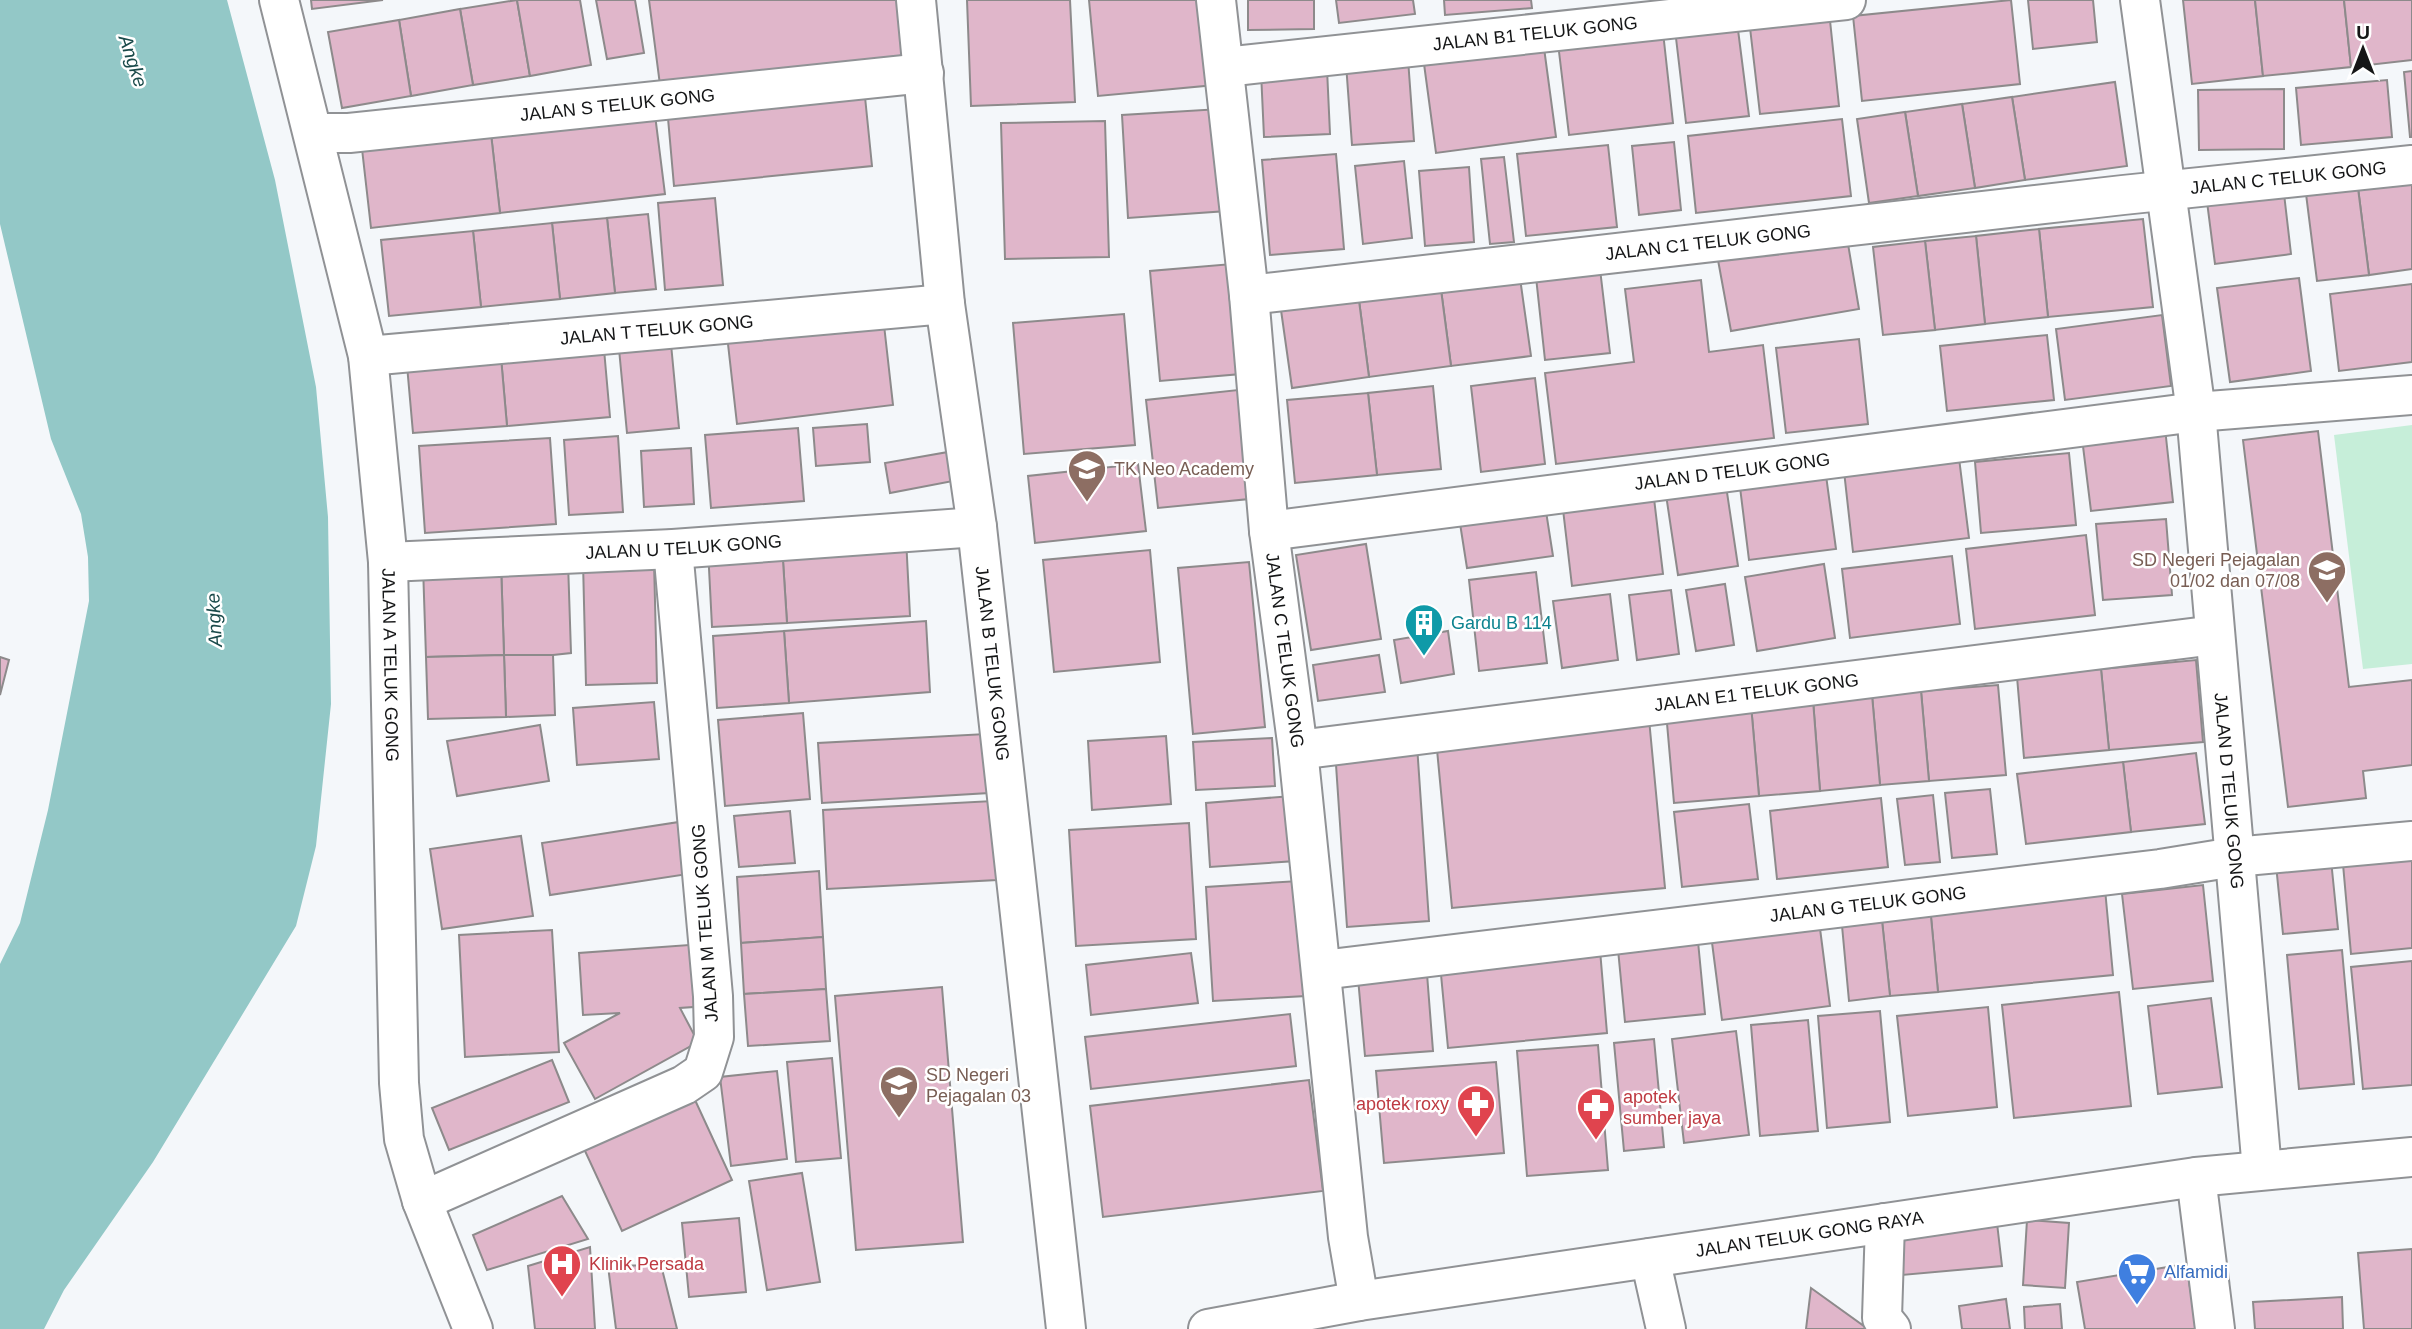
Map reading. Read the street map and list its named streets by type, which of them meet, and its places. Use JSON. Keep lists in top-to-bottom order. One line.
{"streets":{"street":["JALAN B1 TELUK GONG","JALAN S TELUK GONG","JALAN C TELUK GONG","JALAN C1 TELUK GONG","JALAN T TELUK GONG","JALAN D TELUK GONG","JALAN U TELUK GONG","JALAN B TELUK GONG","JALAN A TELUK GONG","JALAN E1 TELUK GONG","JALAN G TELUK GONG","JALAN M TELUK GONG","JALAN TELUK GONG RAYA"]},"crossings":[["JALAN B1 TELUK GONG","JALAN C TELUK GONG"],["JALAN S TELUK GONG","JALAN B TELUK GONG"],["JALAN S TELUK GONG","JALAN A TELUK GONG"],["JALAN C TELUK GONG","JALAN C1 TELUK GONG"],["JALAN C TELUK GONG","JALAN D TELUK GONG"],["JALAN C TELUK GONG","JALAN E1 TELUK GONG"],["JALAN C TELUK GONG","JALAN G TELUK GONG"],["JALAN C TELUK GONG","JALAN TELUK GONG RAYA"],["JALAN C1 TELUK GONG","JALAN D TELUK GONG"],["JALAN T TELUK GONG","JALAN B TELUK GONG"],["JALAN T TELUK GONG","JALAN A TELUK GONG"],["JALAN D TELUK GONG","JALAN E1 TELUK GONG"],["JALAN D TELUK GONG","JALAN G TELUK GONG"],["JALAN D TELUK GONG","JALAN TELUK GONG RAYA"],["JALAN U TELUK GONG","JALAN B TELUK GONG"],["JALAN U TELUK GONG","JALAN A TELUK GONG"],["JALAN U TELUK GONG","JALAN M TELUK GONG"],["JALAN A TELUK GONG","JALAN M TELUK GONG"]],"water":["Angke"],"places":{"school or university":["TK Neo Academy","SD Negeri Pejagalan 01/02 dan 07/08","SD Negeri Pejagalan 03"],"building":["Gardu B 114"],"pharmacy":["apotek roxy","apotek sumber jaya"],"hospital":["Klinik Persada"],"supermarket":["Alfamidi"]},"north":"top"}
